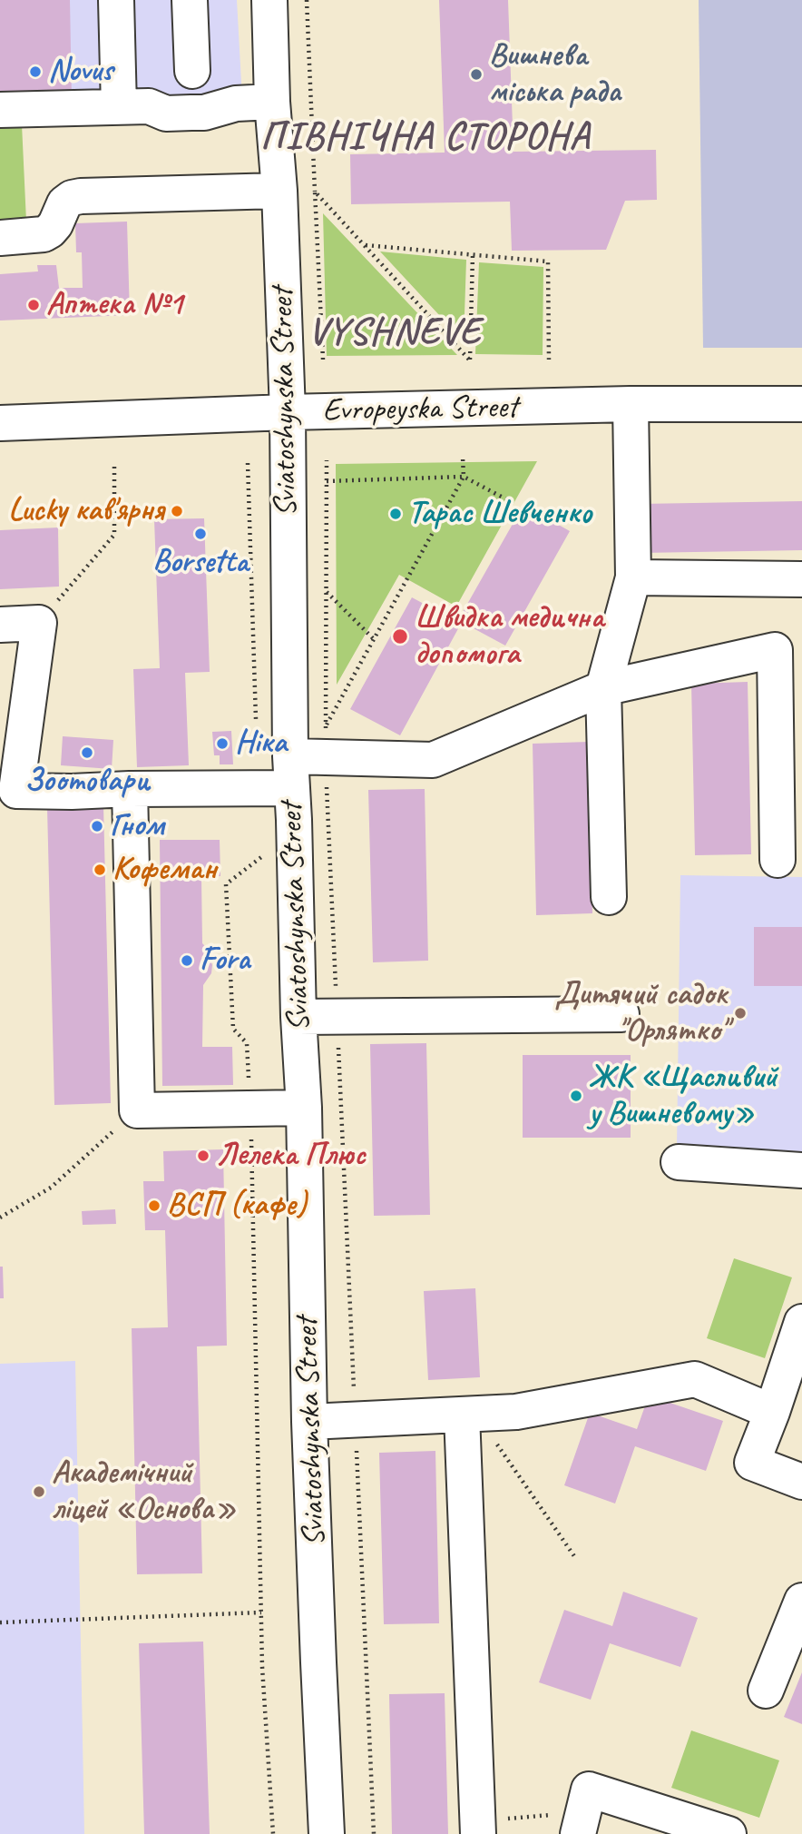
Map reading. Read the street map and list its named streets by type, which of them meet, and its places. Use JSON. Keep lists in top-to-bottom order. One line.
{"streets":{"street":["Sviatoshynska Street","Evropeyska Street"]},"crossings":[["Sviatoshynska Street","Evropeyska Street"]],"districts":["ПІВНІЧНА СТОРОНА","VYSHNEVE"],"places":["Novus","Вишнева міська рада","Аптека №1","Lucky кав'ярня","Тарас Шевченко","Borsetta","Швидка медична допомога","Ніка","Зоотовари","Гном","Кофеман","Fora","Дитячий садок \"Орлятко\"","ЖК «Щасливий у Вишневому»","Лелека Плюс","ВСП (кафе)","Академічний ліцей «Основа»"]}
